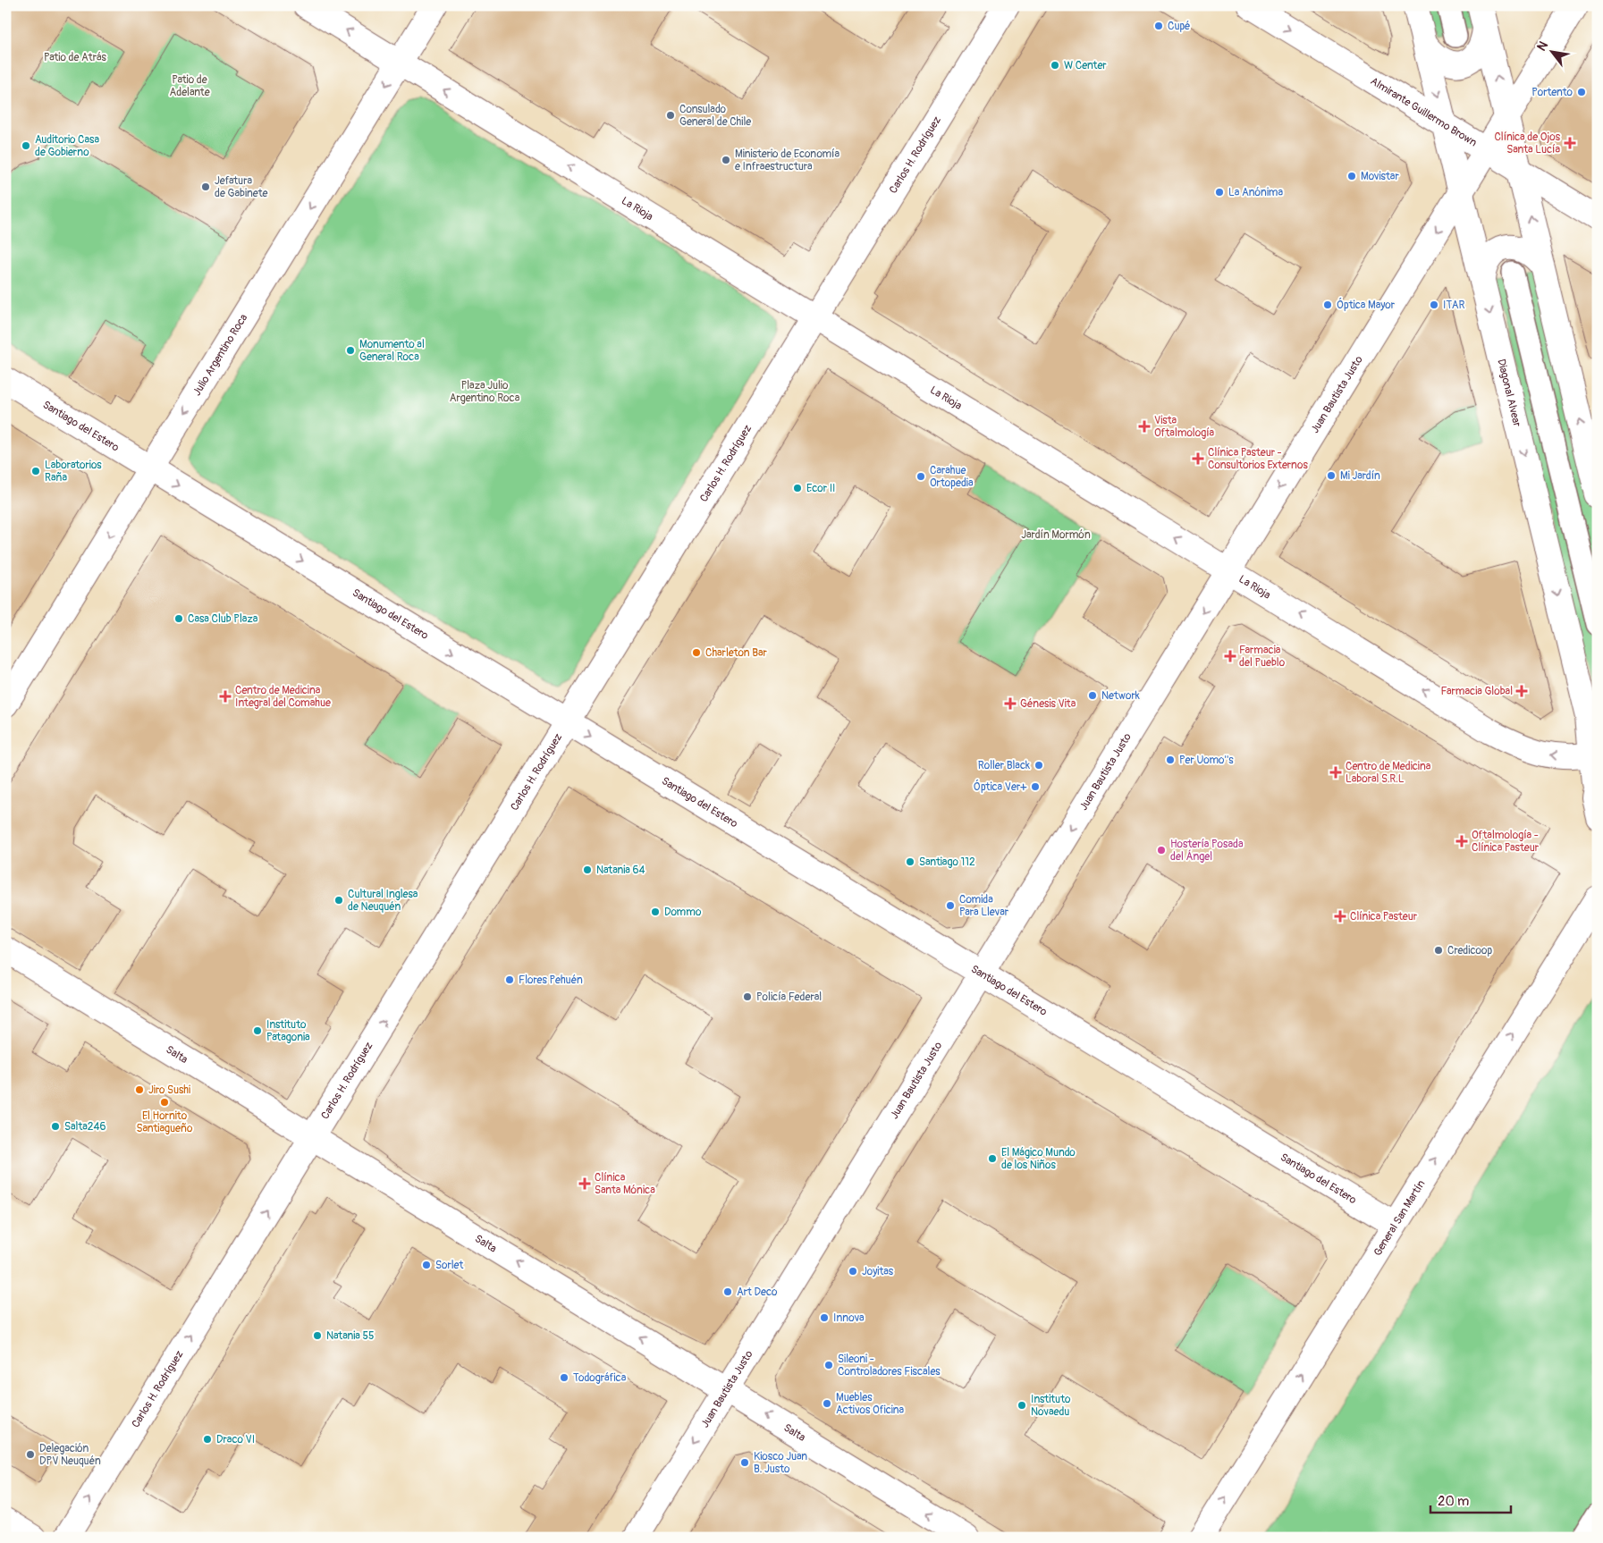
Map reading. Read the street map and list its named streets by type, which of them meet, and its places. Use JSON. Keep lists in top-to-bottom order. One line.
{"streets":{"street":["Almirante Guillermo Brown","Carlos H. Rodríguez","La Rioja","Julio Argentino Roca","Diagonal Alvear","Juan Bautista Justo","Santiago del Estero","Salta","General San Martín"]},"crossings":[["Almirante Guillermo Brown","Diagonal Alvear"],["Almirante Guillermo Brown","Juan Bautista Justo"],["Carlos H. Rodríguez","La Rioja"],["Carlos H. Rodríguez","Santiago del Estero"],["Carlos H. Rodríguez","Salta"],["La Rioja","Julio Argentino Roca"],["La Rioja","Diagonal Alvear"],["La Rioja","Juan Bautista Justo"],["Julio Argentino Roca","Santiago del Estero"],["Diagonal Alvear","Juan Bautista Justo"],["Juan Bautista Justo","Santiago del Estero"],["Juan Bautista Justo","Salta"],["Santiago del Estero","General San Martín"]],"one_way":["Almirante Guillermo Brown","Carlos H. Rodríguez","La Rioja","Julio Argentino Roca","Juan Bautista Justo","Santiago del Estero","Salta","General San Martín"],"parks":["Patio de Atrás","Patio de Adelante","Plaza Julio Argentino Roca","Jardín Mormón"],"places":{"other":["Cupé","W Center","Portento","Consulado General de Chile","Auditorio Casa de Gobierno","Ministerio de Economía e Infraestructura","Movistar","Jefatura de Gabinete","La Anónima","Óptica Mayor","ITAR","Monumento al General Roca","Laboratorios Raña","Mi Jardín","Carahue Ortopedia","Ecor II","Casa Club Plaza","Charleton Bar","Network","Per Uomo''s","Roller Black","Óptica Ver+","Hostería Posada del Ángel","Santiago 112","Natania 64","Cultural Inglesa de Neuquén","Comida Para Llevar","Dommo","Credicoop","Flores Pehuén","Policía Federal","Instituto Patagonia","Jiro Sushi","El Hornito Santiagueño","Salta246","El Mágico Mundo de los Niños","Sorlet","Joyitas","Art Deco","Innova","Natania 55","Sileoni - Controladores Fiscales","Todográfica","Muebles Activos Oficina","Instituto Novaedu","Draco VI","Delegación DPV Neuquén","Kiosco Juan B. Justo"],"health":["Clínica de Ojos Santa Lucía","Vista Oftalmología","Clínica Pasteur - Consultorios Externos","Farmacia del Pueblo","Farmacia Global","Centro de Medicina Integral del Comahue","Génesis Vita","Centro de Medicina Laboral S.R.L","Oftalmología - Clínica Pasteur","Clínica Pasteur","Clínica Santa Mónica"]},"scale_bar":"20 m","north":"top left"}
